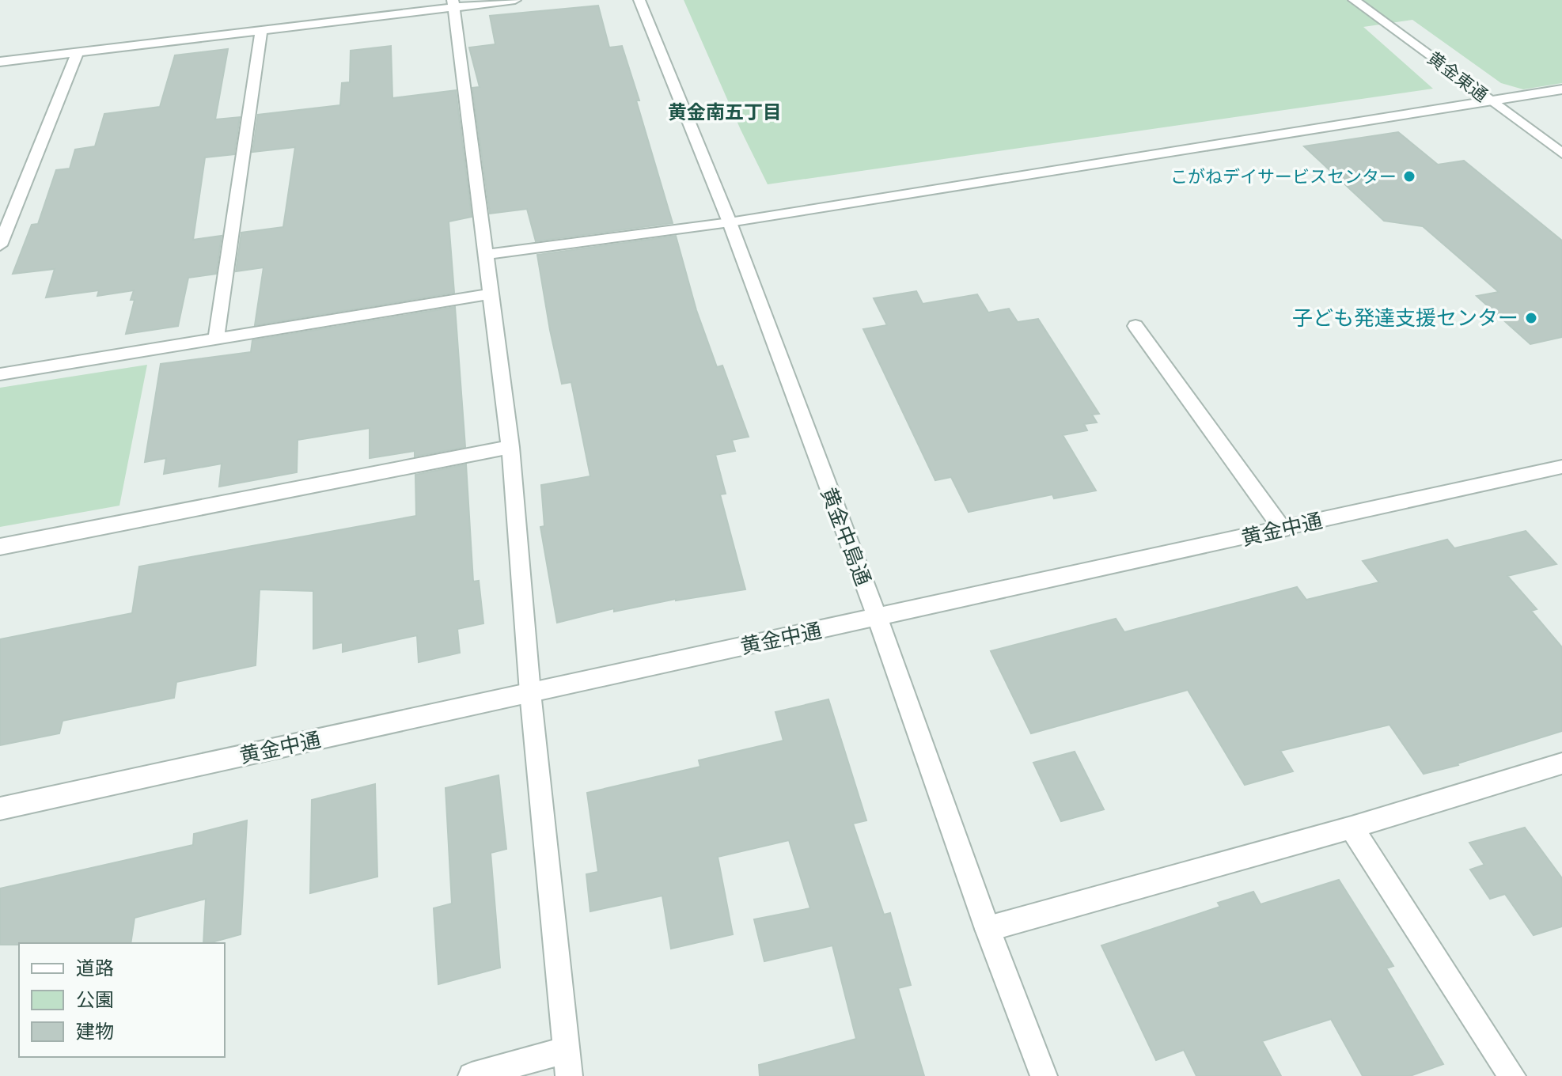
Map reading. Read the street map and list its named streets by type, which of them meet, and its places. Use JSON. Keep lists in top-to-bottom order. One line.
{"streets":{"street":["黄金東通","黄金中通","黄金中島通"]},"crossings":[["黄金中通","黄金中島通"]],"districts":["黄金南五丁目"],"places":["こがねデイサービスセンター","子ども発達支援センター"],"legend":["道路","公園","建物"]}
